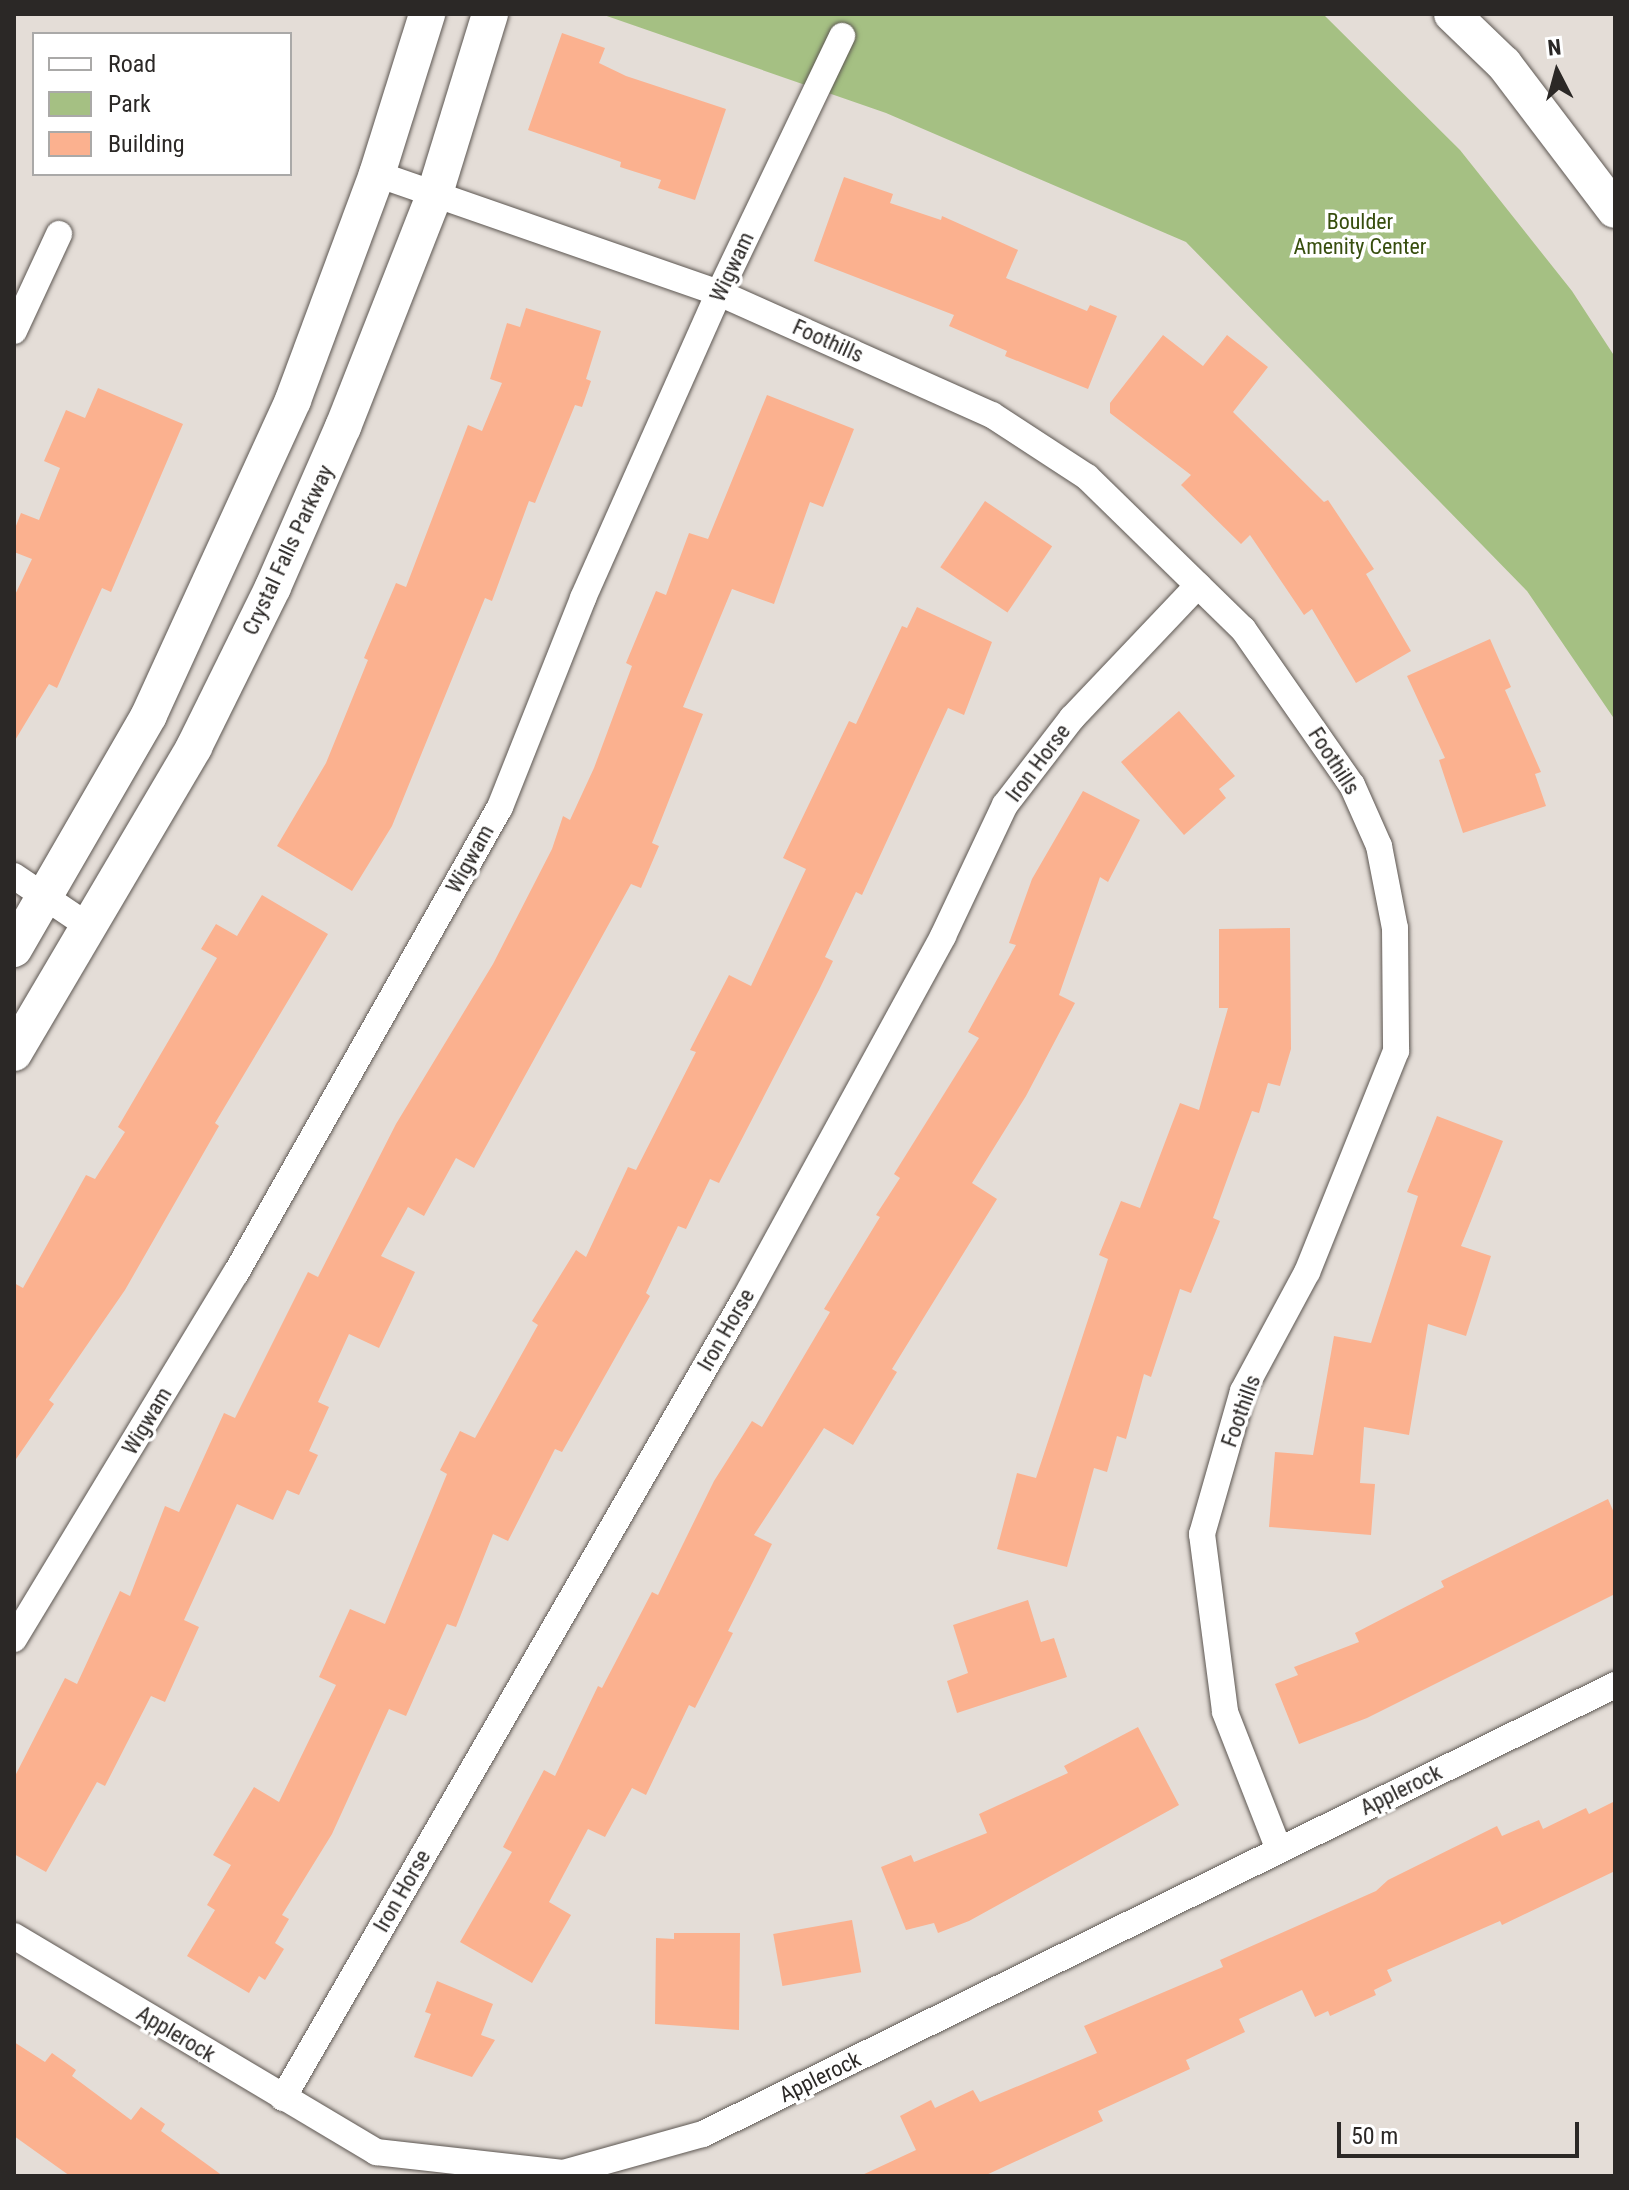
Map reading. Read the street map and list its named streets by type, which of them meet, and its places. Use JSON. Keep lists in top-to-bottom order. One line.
{"streets":{"main road":["Crystal Falls Parkway"],"street":["Wigwam","Foothills","Iron Horse","Applerock"]},"crossings":[["Wigwam","Foothills"],["Foothills","Crystal Falls Parkway"],["Foothills","Iron Horse"],["Foothills","Applerock"],["Iron Horse","Applerock"]],"parks":["Boulder Amenity Center"],"legend":["Road","Park","Building"],"scale_bar":"50 m","north":"top"}
